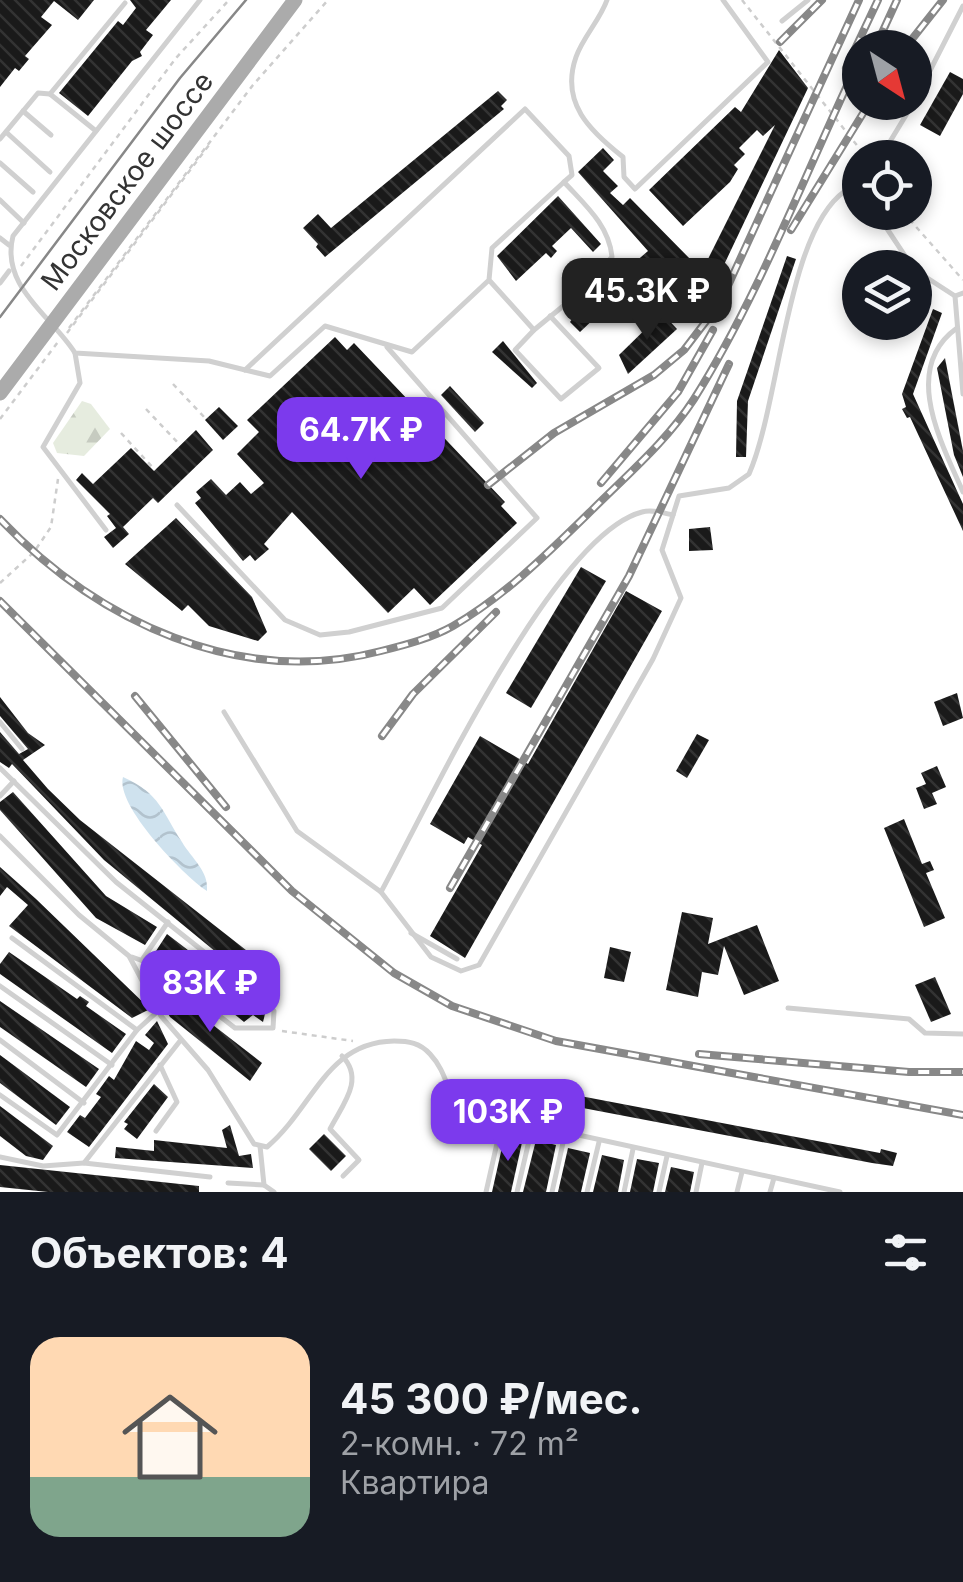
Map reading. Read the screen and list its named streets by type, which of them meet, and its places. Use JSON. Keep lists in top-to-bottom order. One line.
{"streets":{"main road":["Московское шоссе"]},"north":"bottom right","page":{"price":["45.3K ₽","64.7K ₽","83K ₽","103K ₽"],"heading":"Объектов: 4","list":[{"name":"45 300 ₽/мес.","note":"2-комн. · 72 m² · Квартира"}]}}
